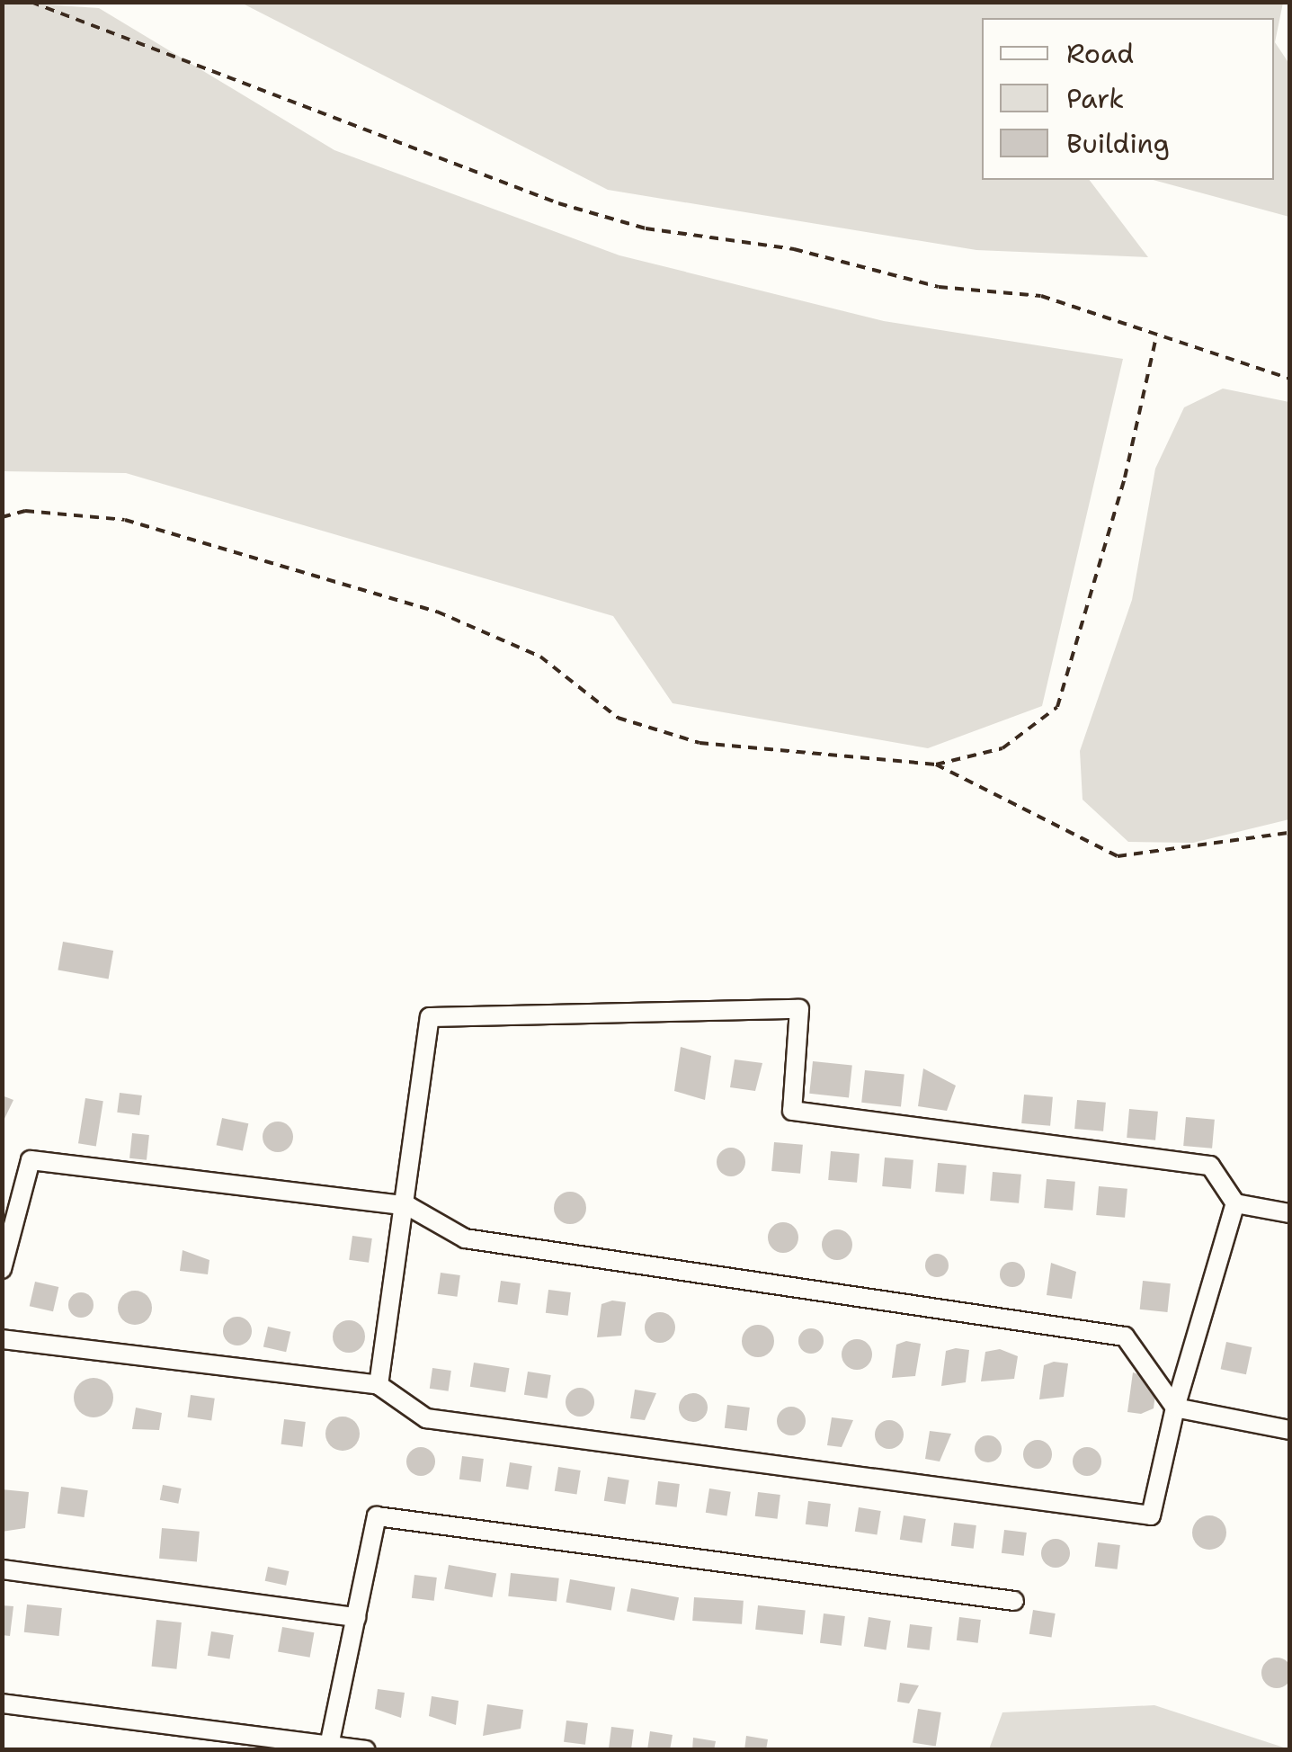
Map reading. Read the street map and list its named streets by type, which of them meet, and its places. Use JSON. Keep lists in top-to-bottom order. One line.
{"legend":["Road","Park","Building"]}
